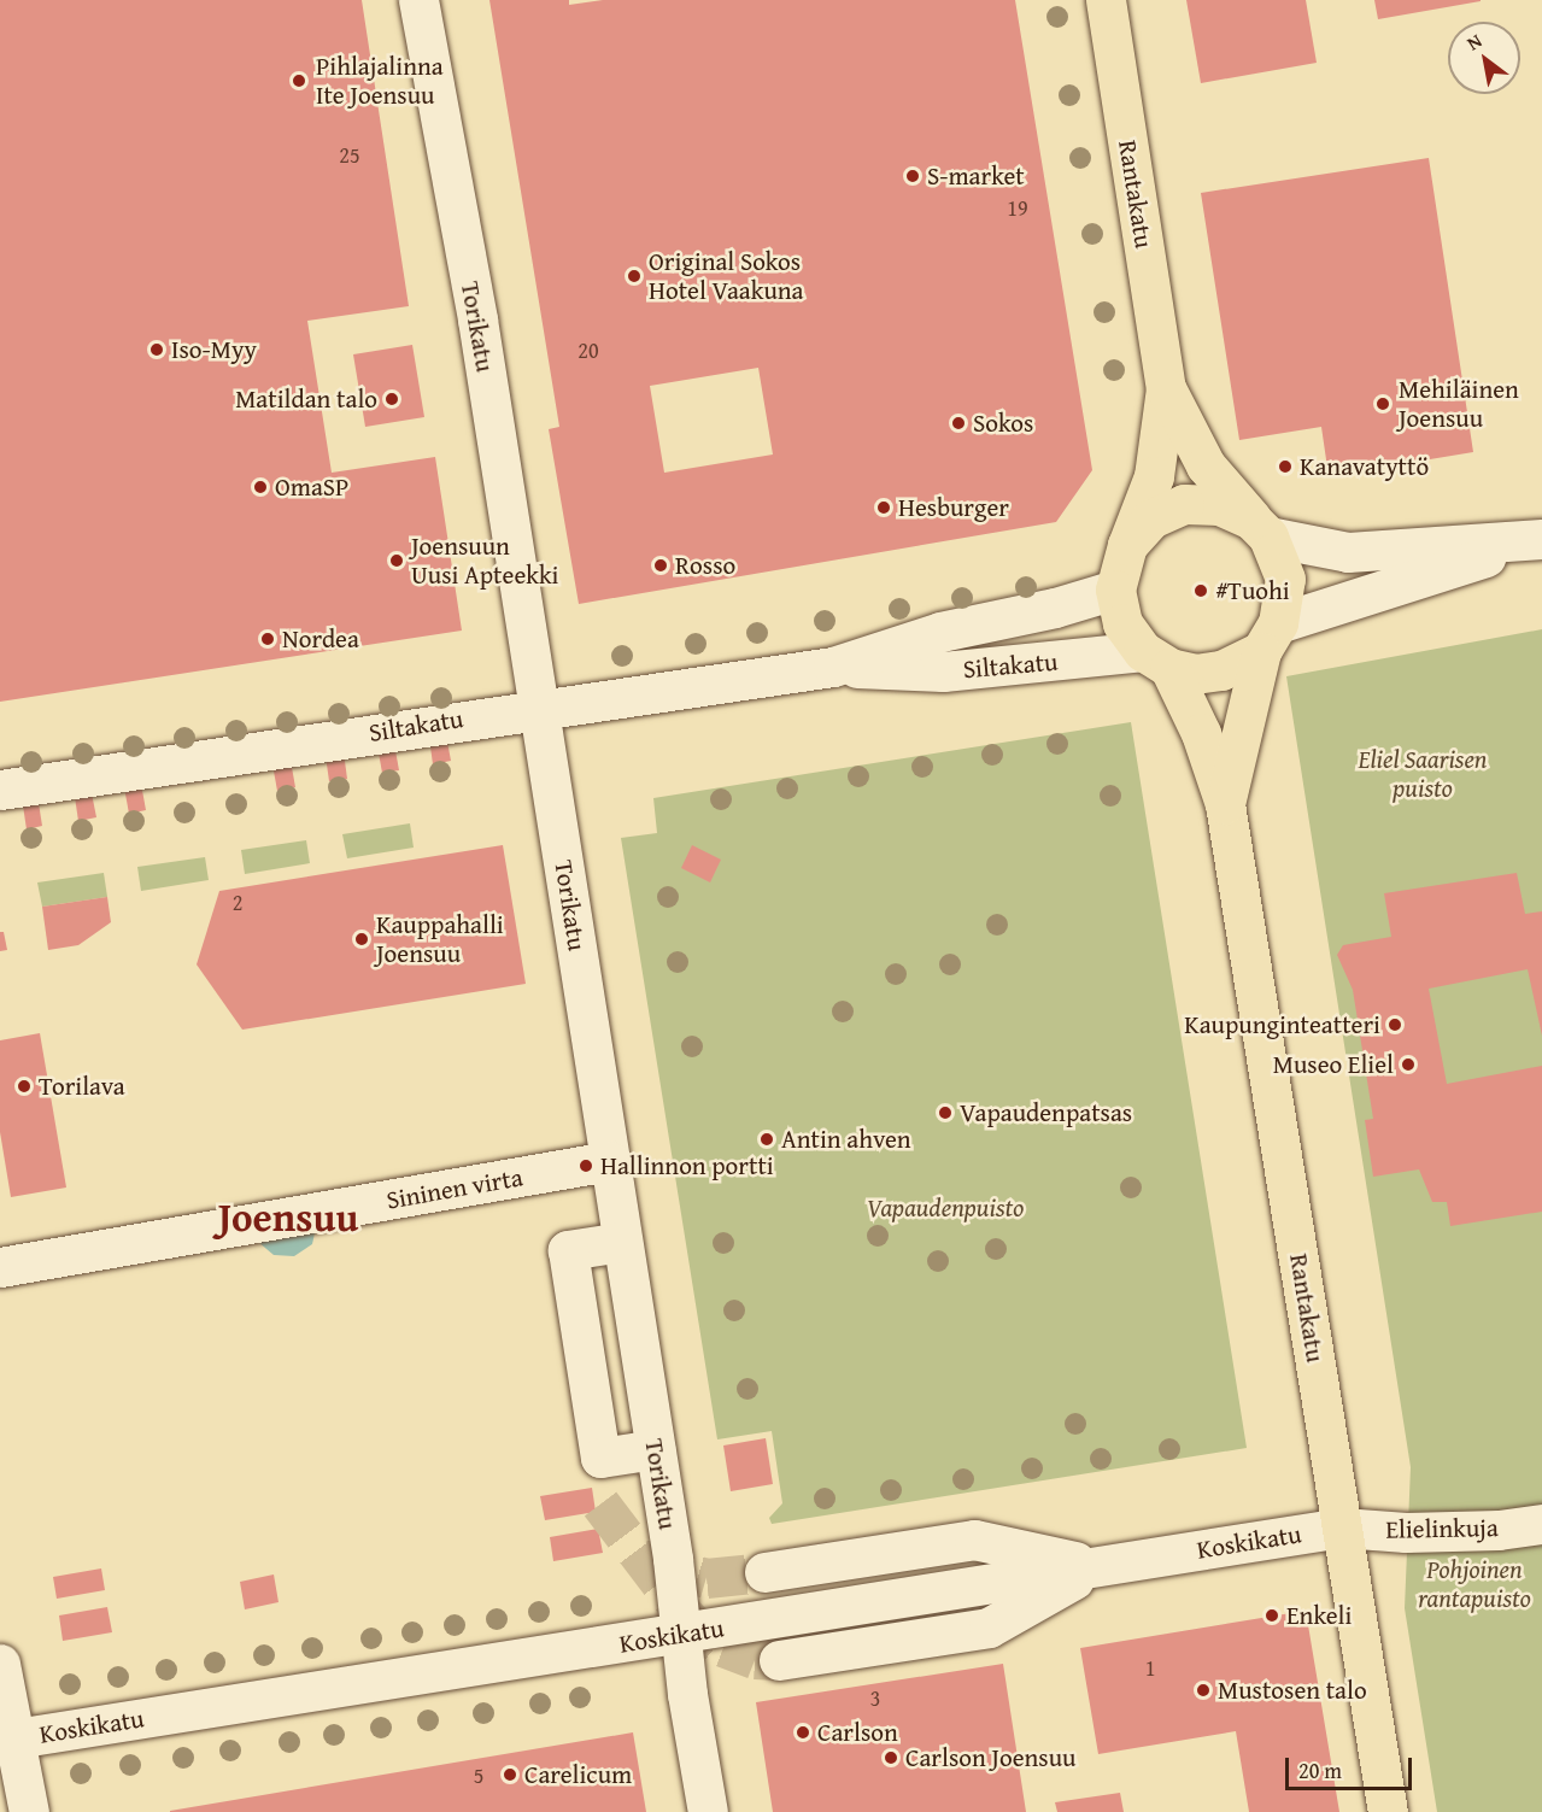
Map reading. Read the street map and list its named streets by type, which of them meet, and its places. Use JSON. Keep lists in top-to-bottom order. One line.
{"streets":{"main road":["Rantakatu"],"street":["Torikatu","Siltakatu","Sininen virta","Elielinkuja","Koskikatu"]},"crossings":[["Rantakatu","Siltakatu"],["Rantakatu","Elielinkuja"],["Rantakatu","Koskikatu"],["Torikatu","Siltakatu"],["Torikatu","Sininen virta"],["Torikatu","Koskikatu"],["Elielinkuja","Koskikatu"]],"districts":["Joensuu"],"parks":["Eliel Saarisen puisto","Vapaudenpuisto","Pohjoinen rantapuisto"],"places":["Pihlajalinna Ite Joensuu","S-market","Original Sokos Hotel Vaakuna","Iso-Myy","Matildan talo","Mehiläinen Joensuu","Sokos","Kanavatyttö","OmaSP","Hesburger","Joensuun Uusi Apteekki","Rosso","#Tuohi","Nordea","Kauppahalli Joensuu","Kaupunginteatteri","Museo Eliel","Torilava","Vapaudenpatsas","Antin ahven","Hallinnon portti","Enkeli","Mustosen talo","Carlson","Carlson Joensuu","Carelicum"],"house_numbers":["25","19","20","2","1","3","5"],"scale_bar":"20 m","north":"top left"}
